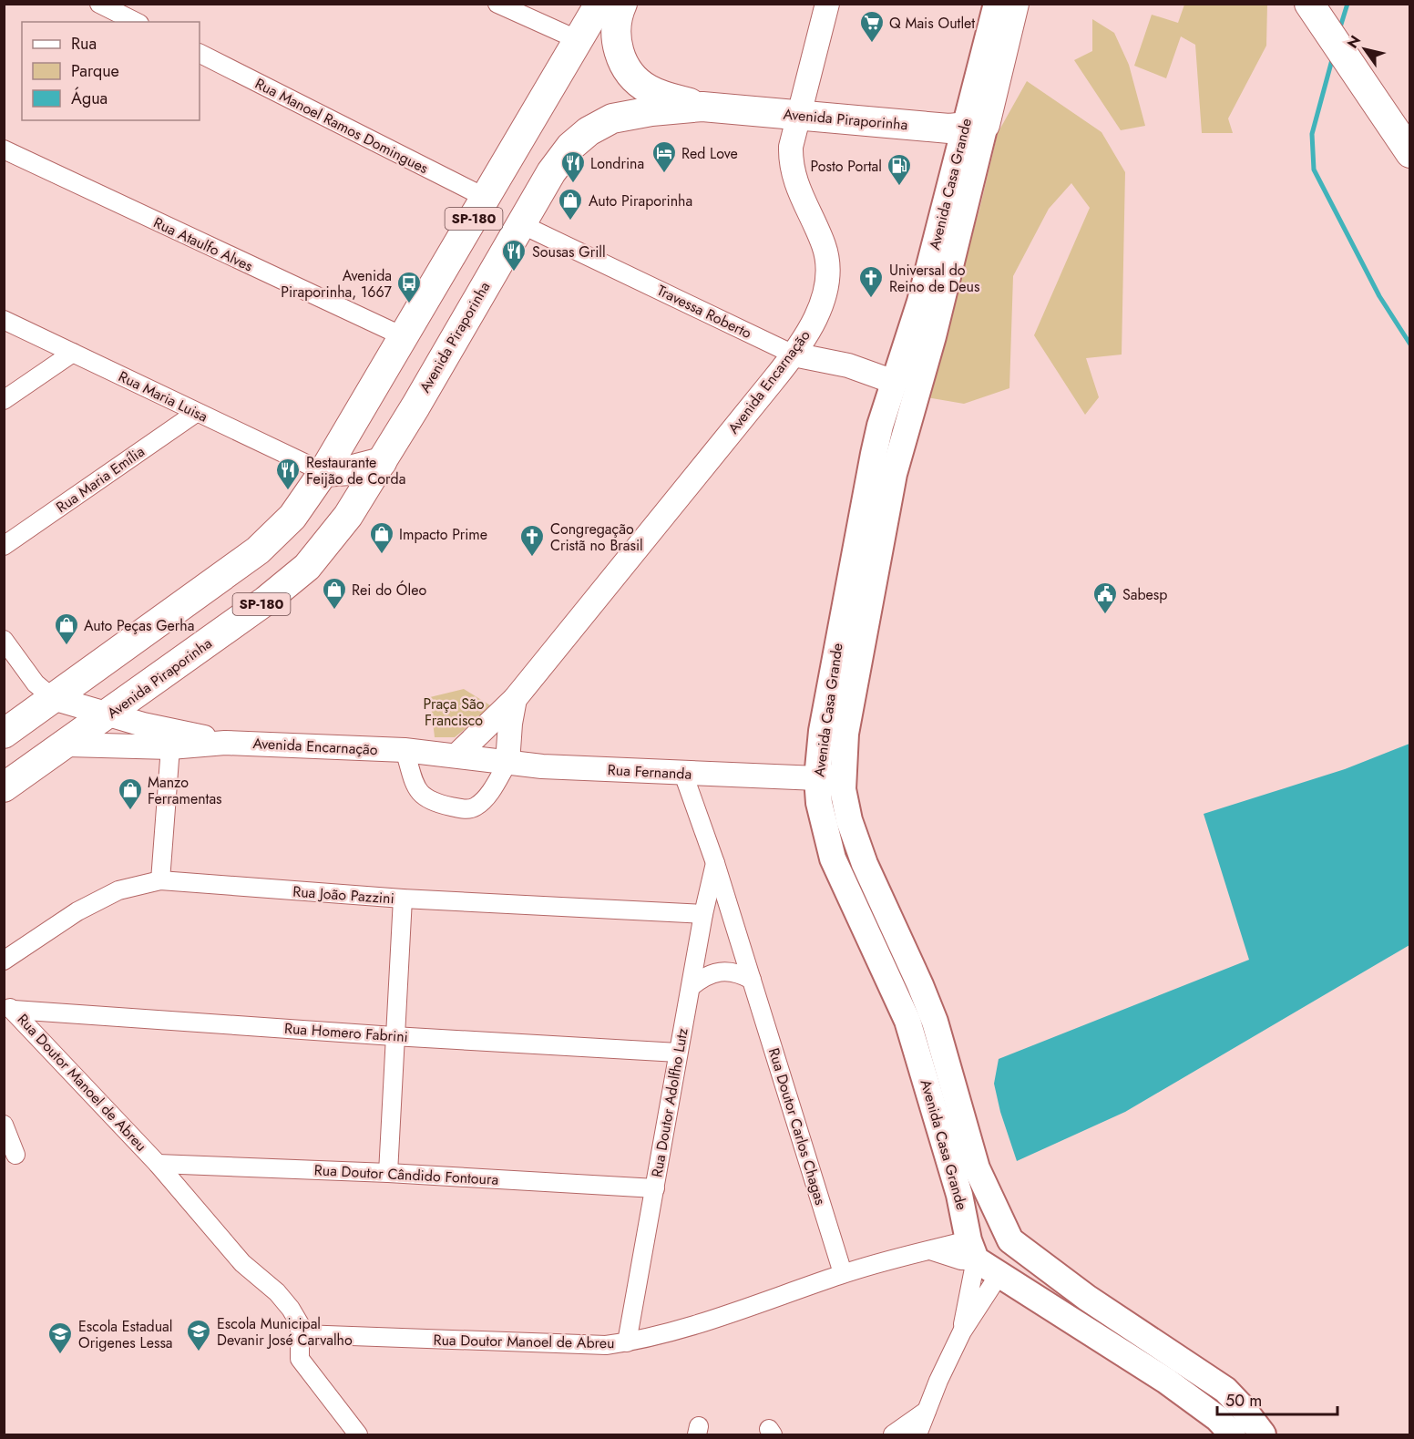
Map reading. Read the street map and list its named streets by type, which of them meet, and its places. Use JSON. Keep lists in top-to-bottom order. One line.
{"streets":{"main road":["Avenida Piraporinha","Avenida Casa Grande","SP-180"],"street":["Rua Manoel Ramos Domingues","Rua Ataulfo Alves","Travessa Roberto","Avenida Encarnação","Rua Maria Luisa","Rua Maria Emília","Rua Fernanda","Rua João Pazzini","Rua Homero Fabrini","Rua Doutor Manoel de Abreu","Rua Doutor Adolfho Lutz","Rua Doutor Carlos Chagas","Rua Doutor Cândido Fontoura"]},"crossings":[["Avenida Piraporinha","Avenida Casa Grande"],["Avenida Piraporinha","Travessa Roberto"],["Avenida Piraporinha","Avenida Encarnação"],["Rua Manoel Ramos Domingues","SP-180"],["Avenida Casa Grande","Travessa Roberto"],["Avenida Casa Grande","Rua Fernanda"],["Avenida Casa Grande","Rua Doutor Manoel de Abreu"],["SP-180","Rua Ataulfo Alves"],["SP-180","Avenida Encarnação"],["SP-180","Rua Maria Luisa"],["Travessa Roberto","Avenida Encarnação"],["Avenida Encarnação","Rua Fernanda"],["Rua Maria Luisa","Rua Maria Emília"],["Rua Fernanda","Rua Doutor Carlos Chagas"],["Rua João Pazzini","Rua Doutor Adolfho Lutz"],["Rua Homero Fabrini","Rua Doutor Manoel de Abreu"],["Rua Homero Fabrini","Rua Doutor Adolfho Lutz"],["Rua Doutor Manoel de Abreu","Rua Doutor Adolfho Lutz"],["Rua Doutor Manoel de Abreu","Rua Doutor Carlos Chagas"],["Rua Doutor Manoel de Abreu","Rua Doutor Cândido Fontoura"],["Rua Doutor Adolfho Lutz","Rua Doutor Carlos Chagas"],["Rua Doutor Adolfho Lutz","Rua Doutor Cândido Fontoura"]],"parks":["Praça São Francisco"],"places":{"supermarket":["Q Mais Outlet"],"hotel":["Red Love"],"restaurant":["Londrina","Sousas Grill","Restaurante Feijão de Corda"],"fuel station":["Posto Portal"],"shop":["Auto Piraporinha","Impacto Prime","Rei do Óleo","Auto Peças Gerha","Manzo Ferramentas"],"church":["Universal do Reino de Deus","Congregação Cristã no Brasil"],"bus stop":["Avenida Piraporinha, 1667"],"public building":["Sabesp"],"school or university":["Escola Municipal Devanir José Carvalho","Escola Estadual Origenes Lessa"]},"legend":["Rua","Parque","Água"],"scale_bar":"50 m","north":"top left"}
